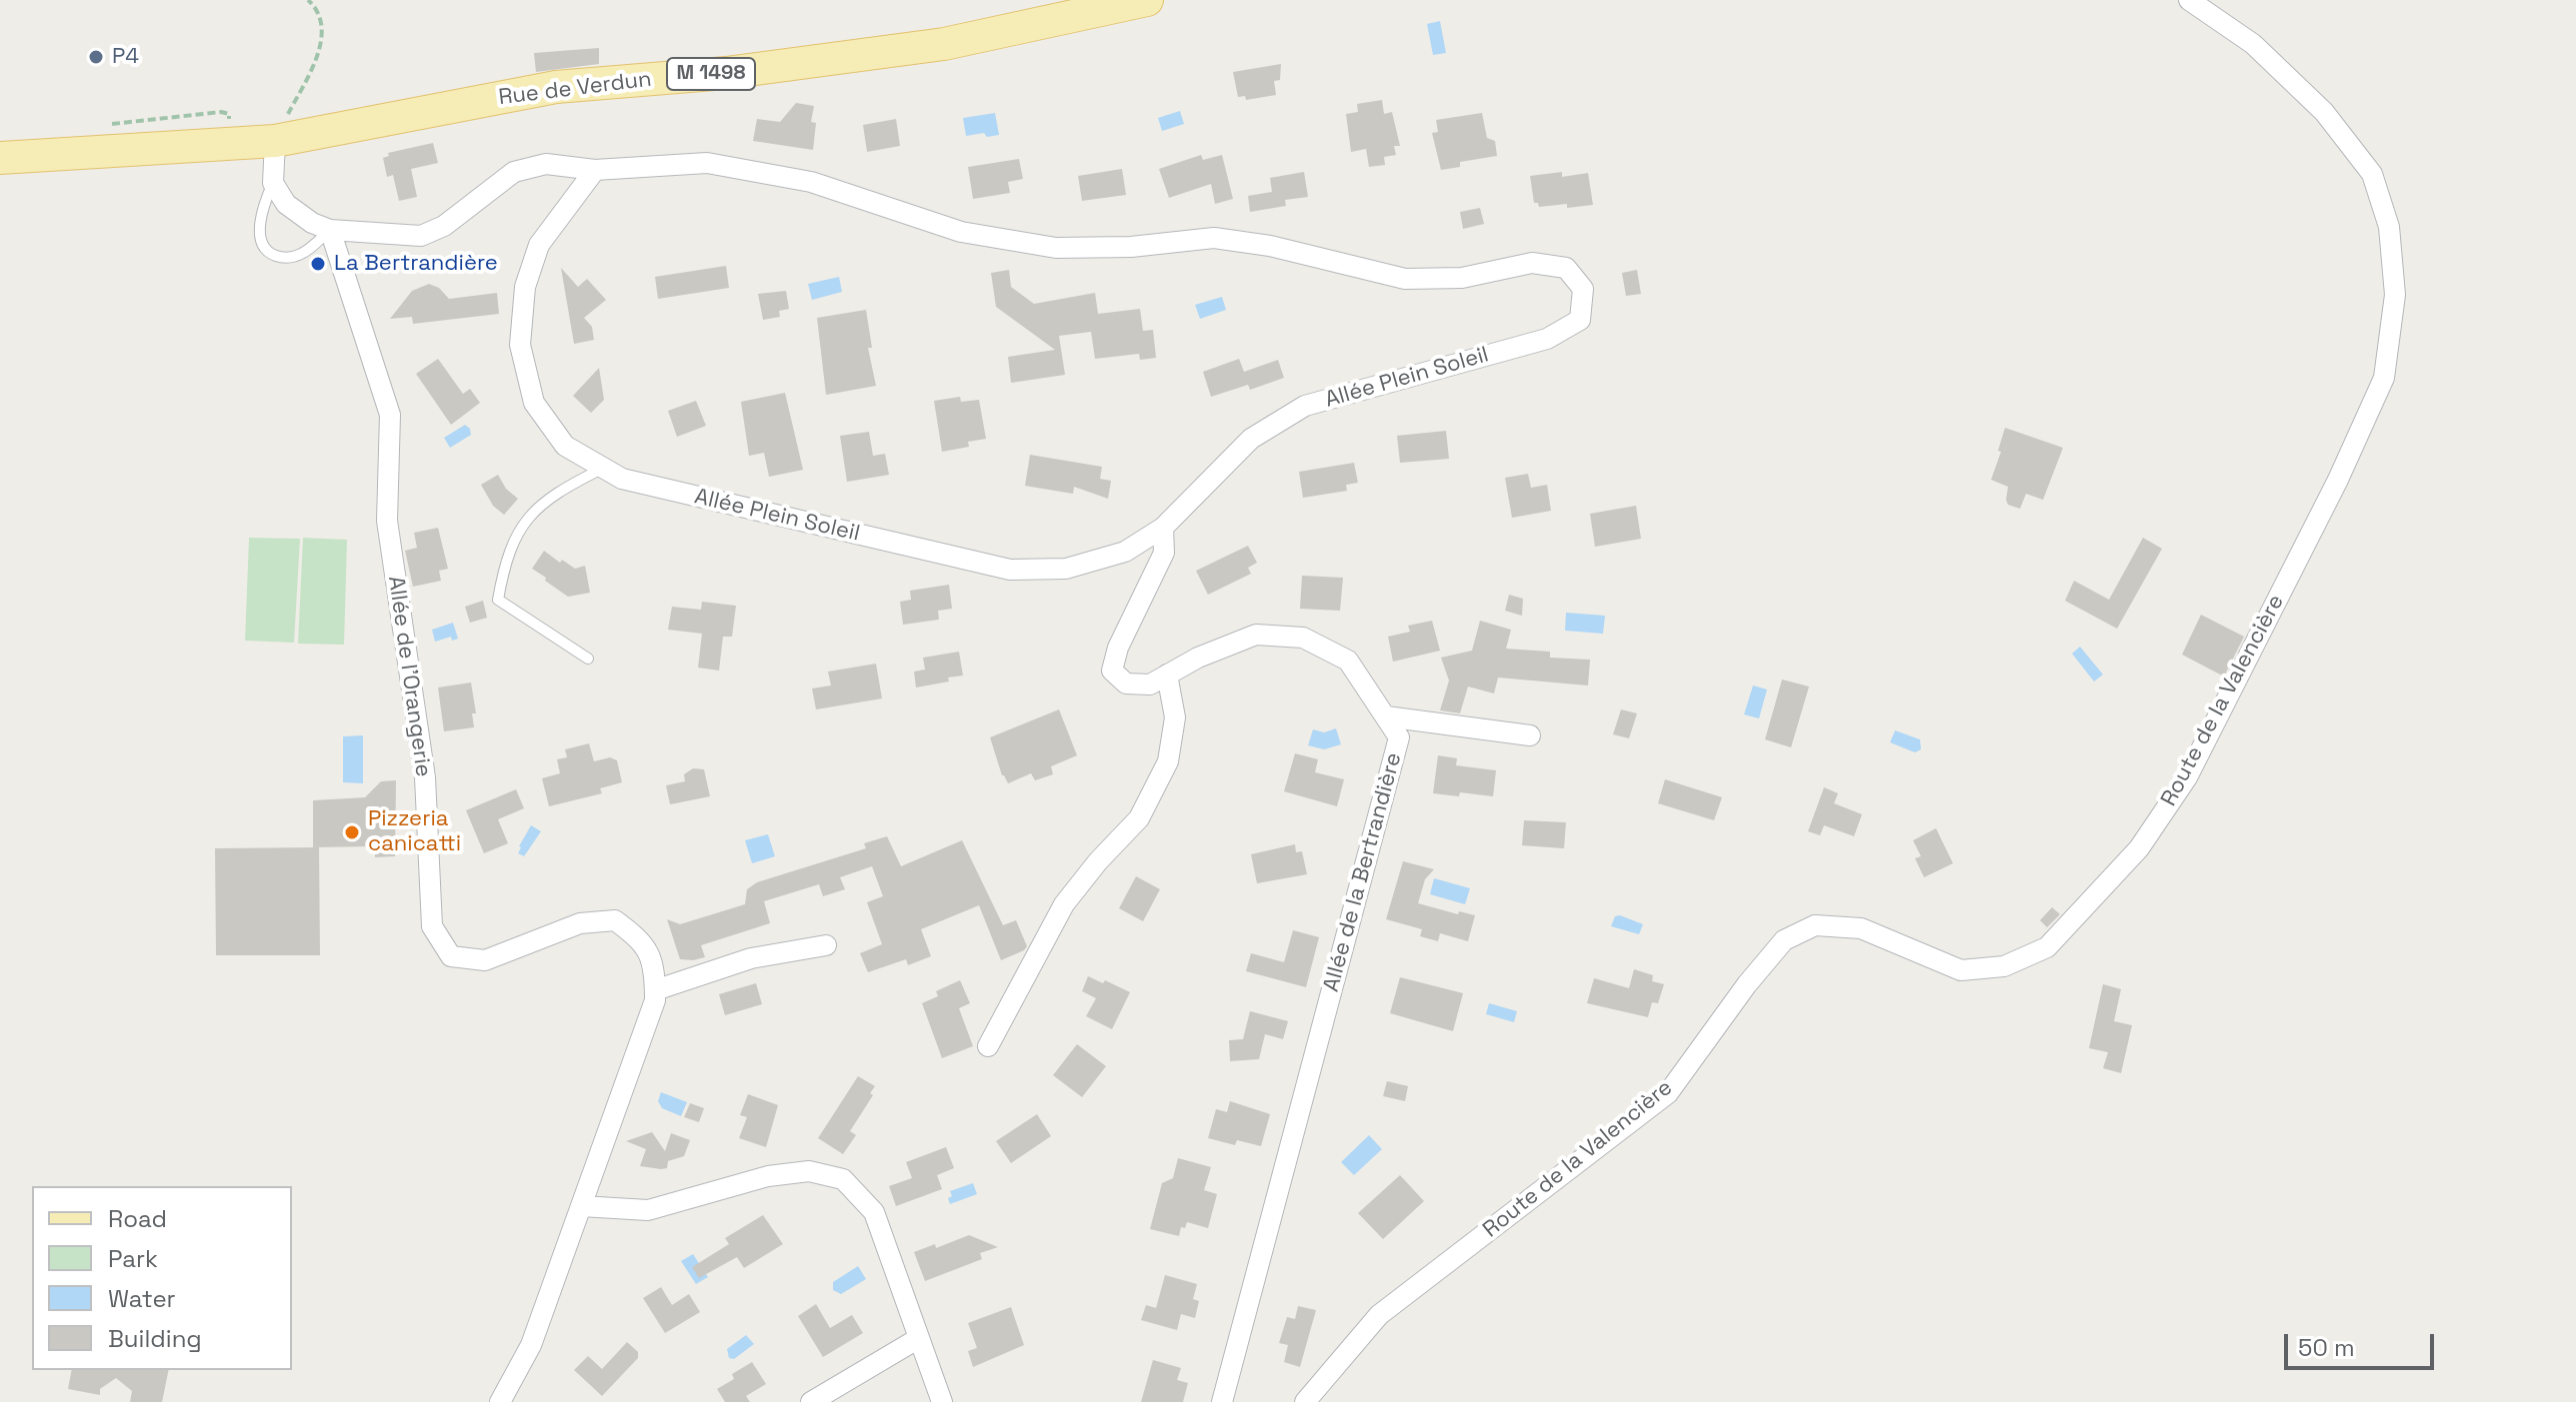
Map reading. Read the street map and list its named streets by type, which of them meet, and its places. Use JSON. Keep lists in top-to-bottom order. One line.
{"streets":{"main road":["M 1498","Rue de Verdun"],"street":["Allée Plein Soleil","Allée de l'Orangerie","Route de la Valencière","Allée de la Bertrandière"]},"crossings":[["Allée Plein Soleil","Allée de l'Orangerie"],["Allée Plein Soleil","Allée de la Bertrandière"]],"places":["P4","La Bertrandière","Pizzeria canicatti"],"legend":["Road","Park","Water","Building"],"scale_bar":"50 m"}
